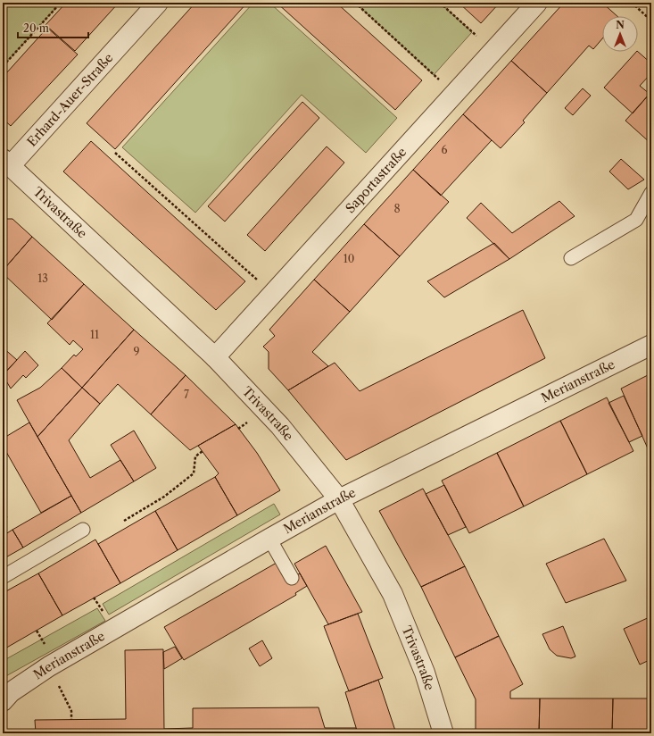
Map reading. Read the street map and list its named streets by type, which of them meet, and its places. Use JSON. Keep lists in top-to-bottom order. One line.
{"streets":{"street":["Erhard-Auer-Straße","Saportastraße","Trivastraße","Merianstraße"]},"crossings":[["Erhard-Auer-Straße","Trivastraße"],["Saportastraße","Trivastraße"],["Trivastraße","Merianstraße"]],"house_numbers":["6","8","10","13","11","9","7"],"scale_bar":"20 m","north":"top"}
